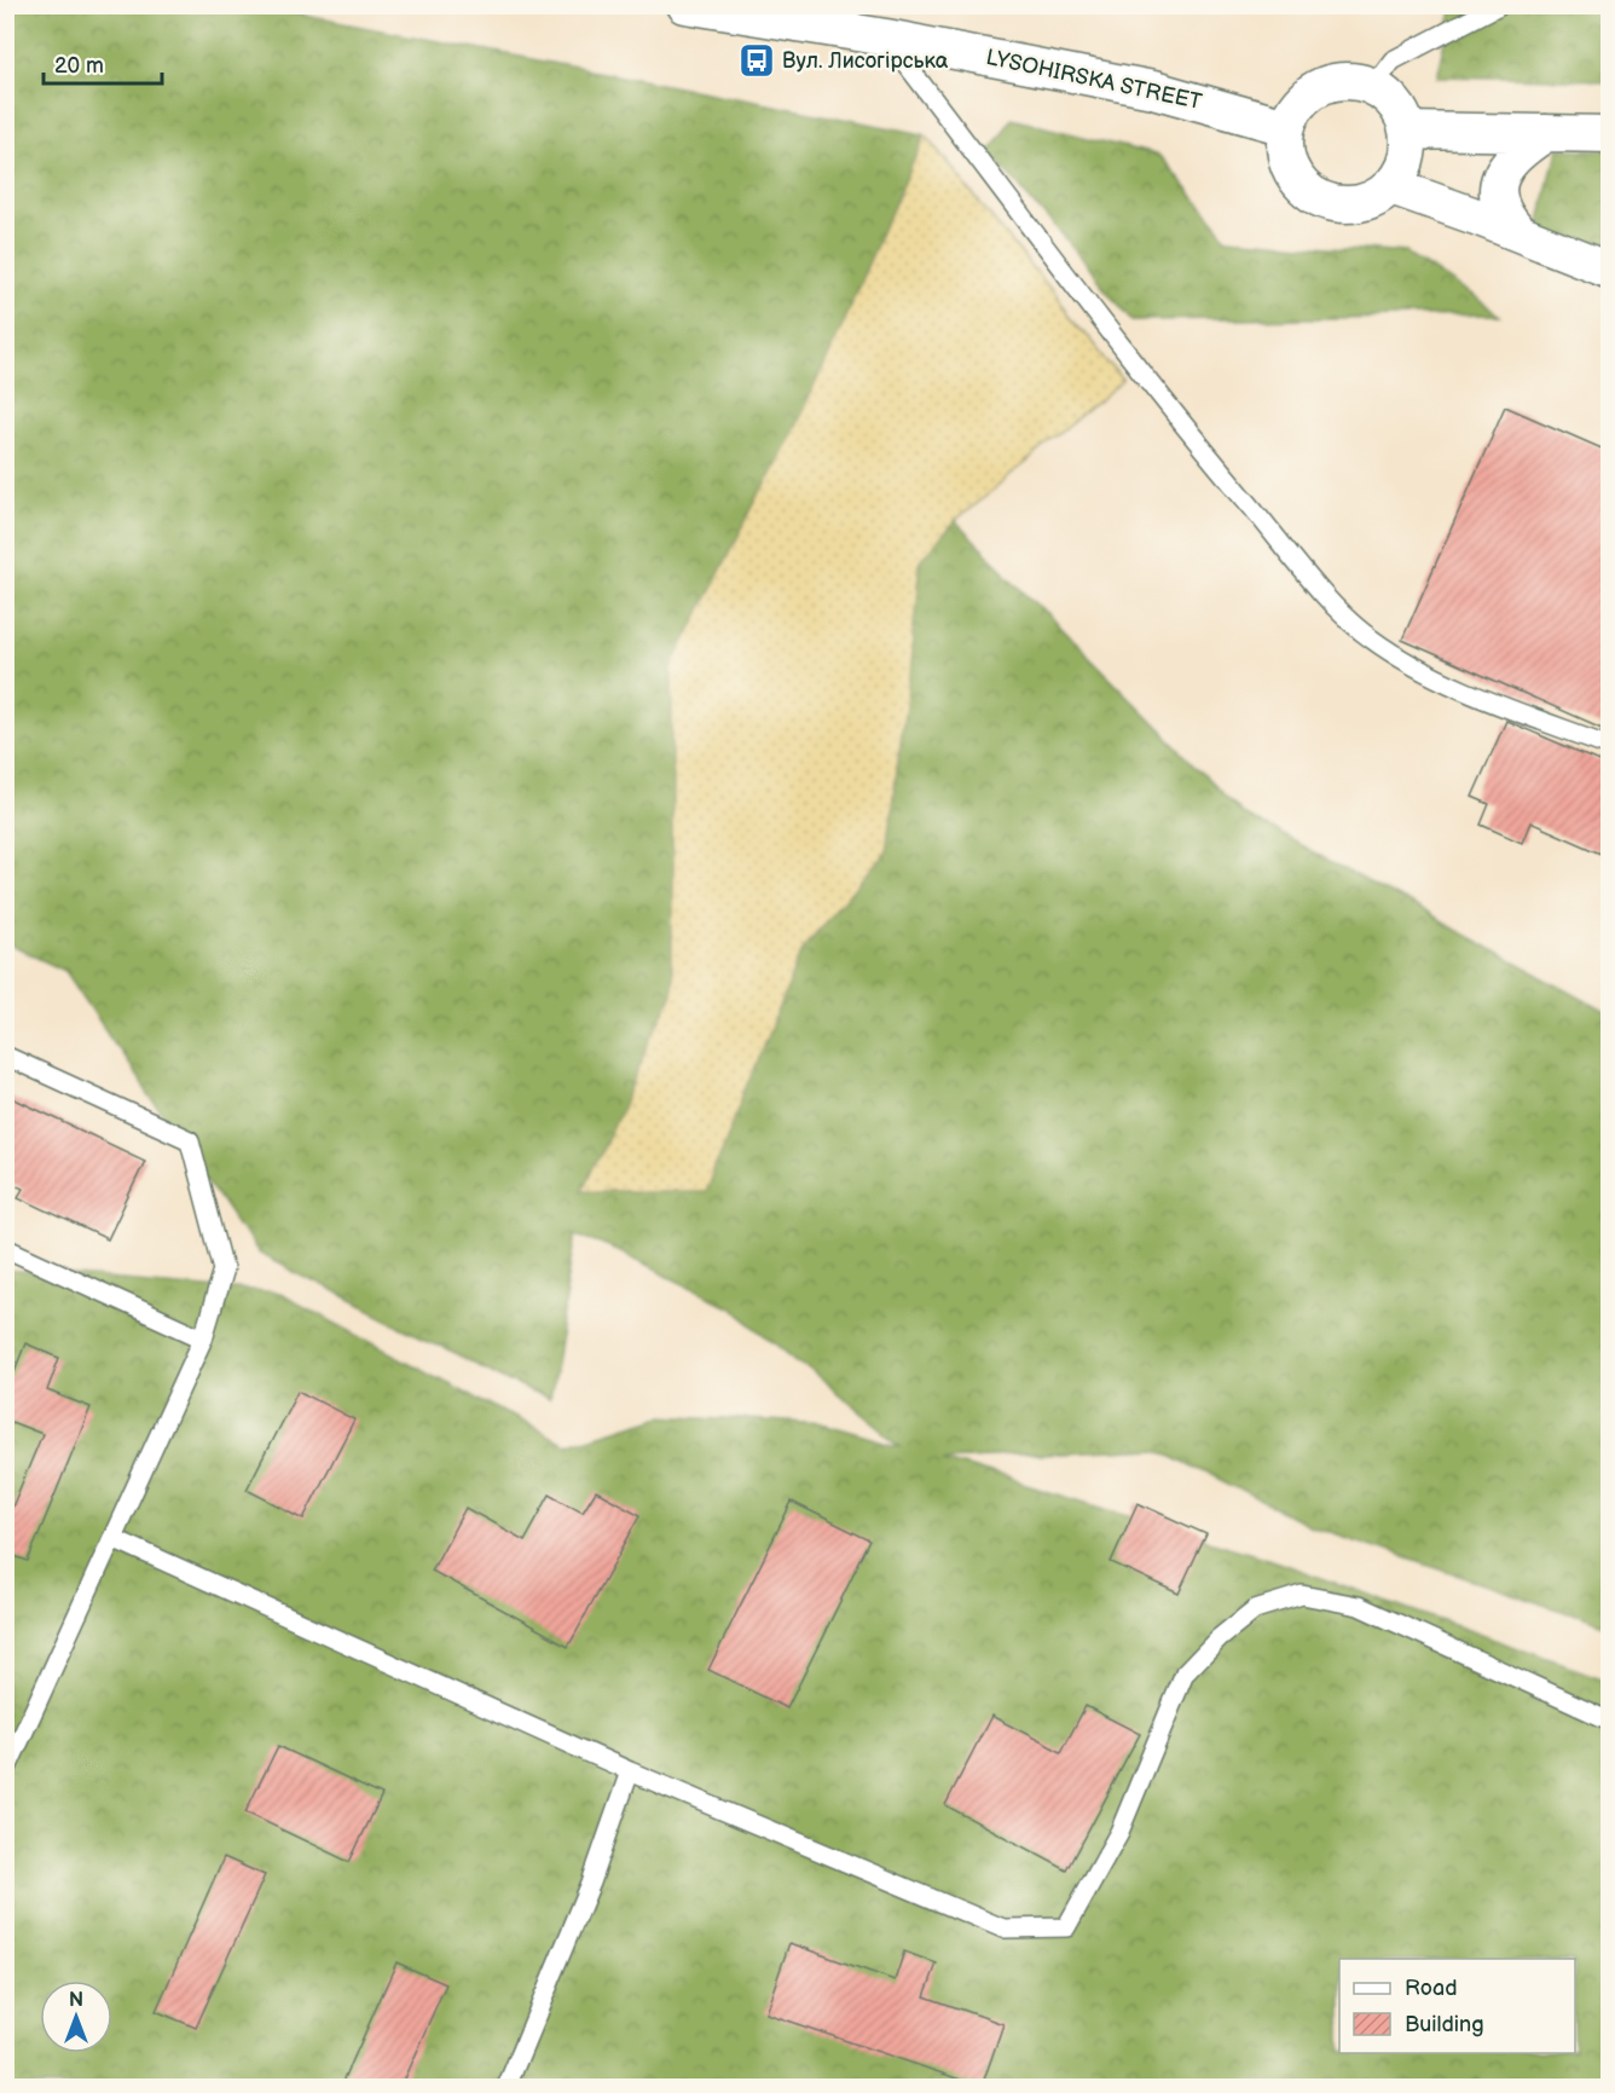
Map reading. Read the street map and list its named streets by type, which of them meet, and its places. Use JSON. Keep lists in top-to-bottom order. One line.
{"streets":{"street":["LYSOHIRSKA STREET"]},"places":{"bus stop":["Вул. Лисогірська"]},"legend":["Road","Building"],"scale_bar":"20 m","north":"top"}
